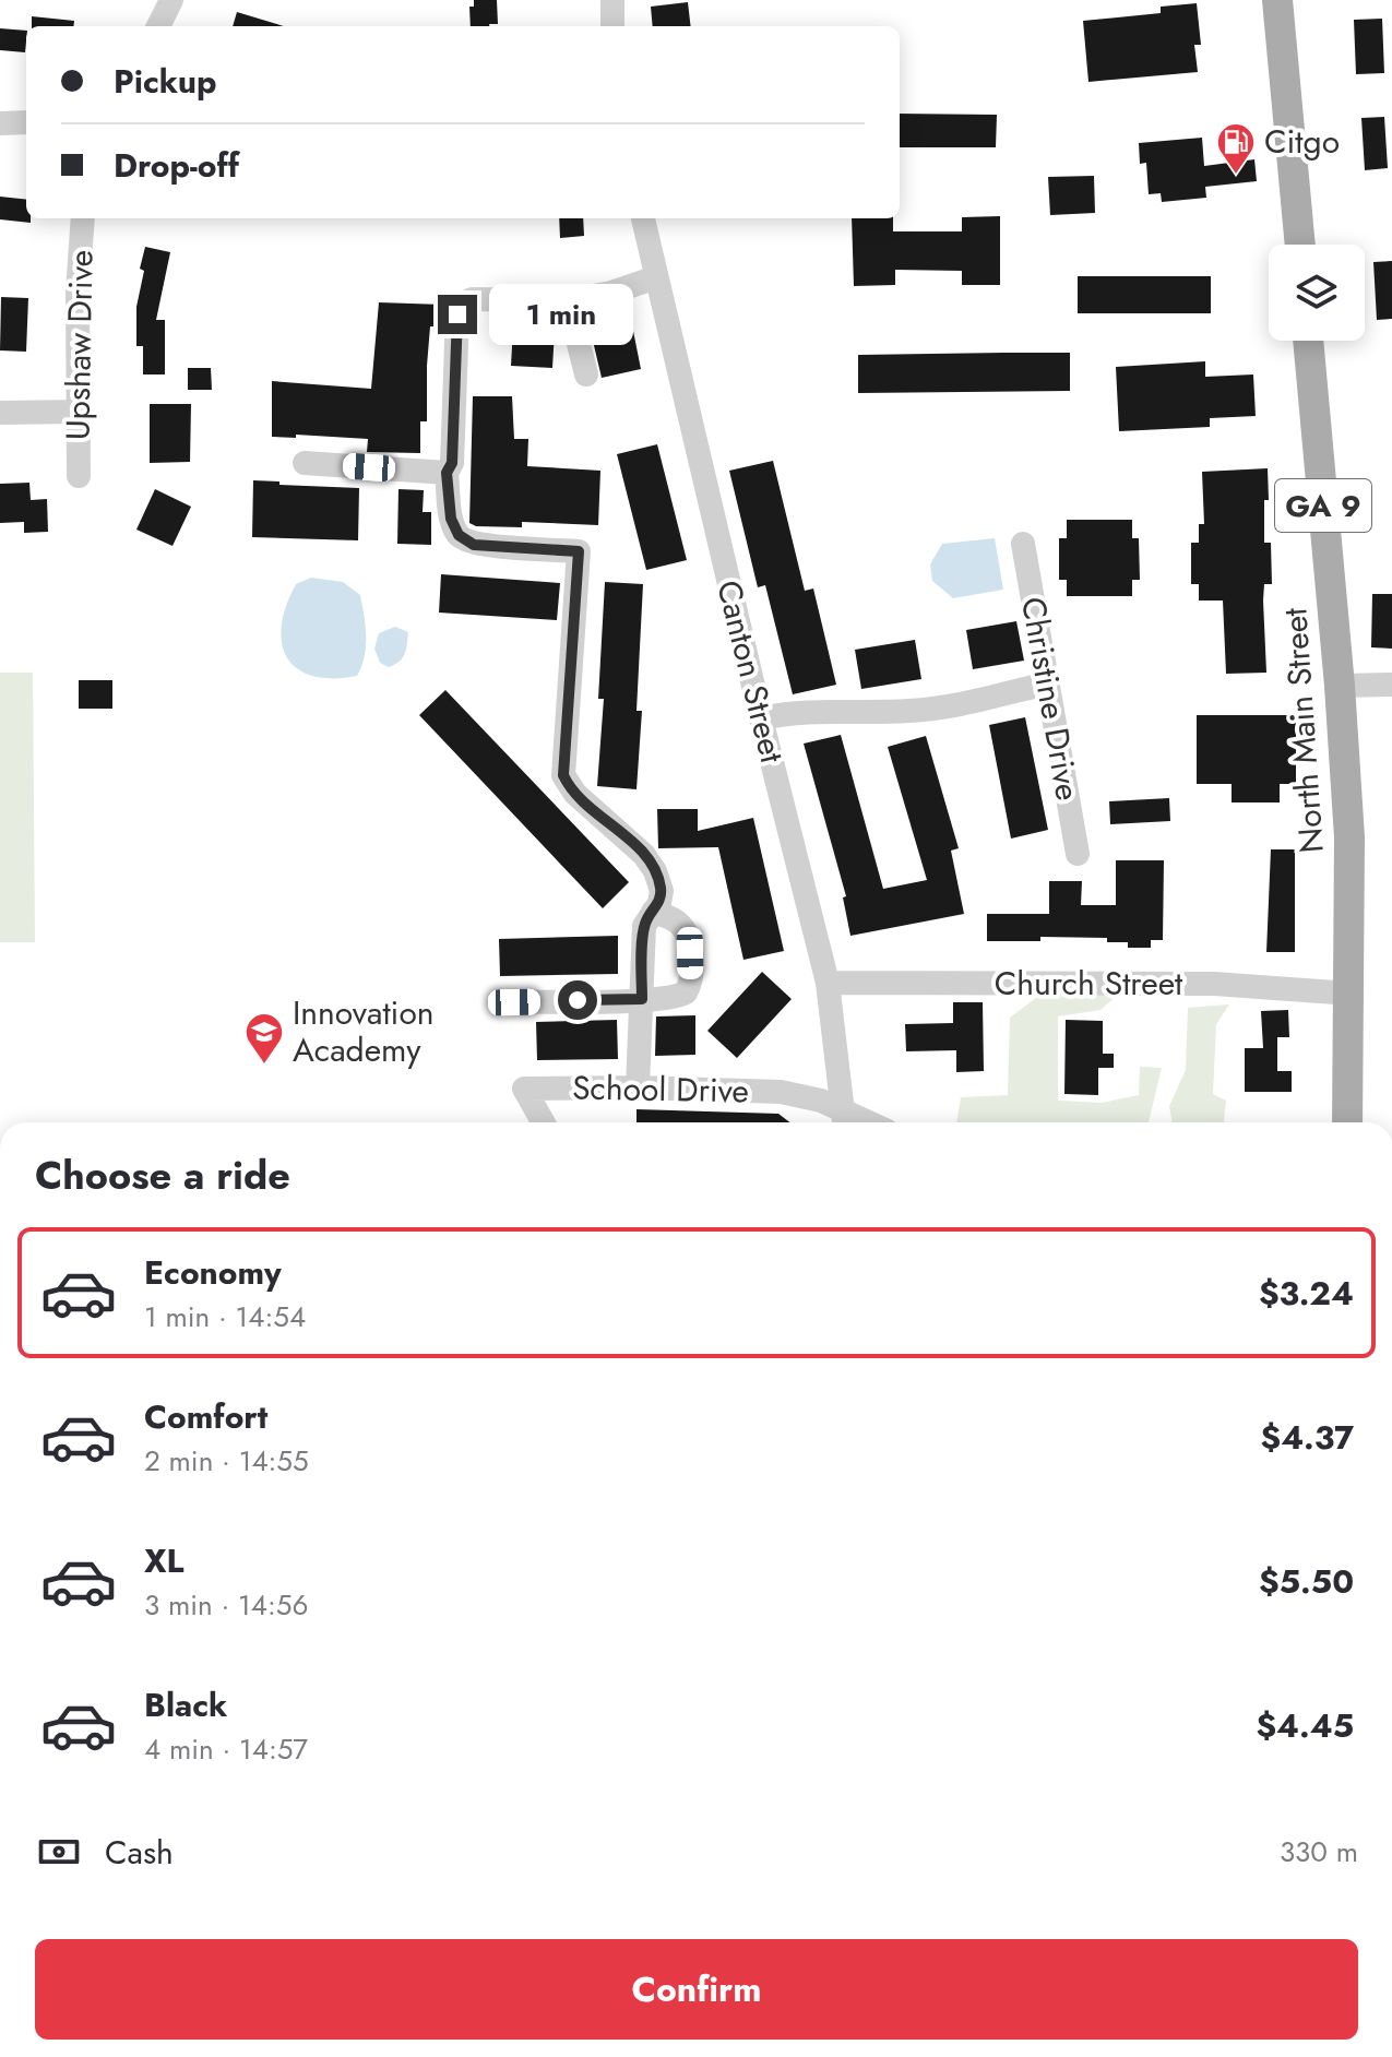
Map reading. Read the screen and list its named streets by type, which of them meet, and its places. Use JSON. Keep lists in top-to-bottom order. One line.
{"streets":{"main road":["GA 9","North Main Street"],"street":["Upshaw Drive","Canton Street","Christine Drive","Church Street","School Drive"]},"crossings":[["Canton Street","Church Street"],["Canton Street","School Drive"],["North Main Street","Church Street"]],"places":{"fuel station":["Citgo"],"school or university":["Innovation Academy"]},"page":{"banner":["Pickup","Drop-off"],"bubble":"1 min","heading":"Choose a ride","list":[{"name":"Economy","note":"1 min · 14:54","value":"$3.24"},{"name":"Comfort","note":"2 min · 14:55","value":"$4.37"},{"name":"XL","note":"3 min · 14:56","value":"$5.50"},{"name":"Black","note":"4 min · 14:57","value":"$4.45"}],"pay":["Cash","330 m"],"buttons":"Confirm"}}
